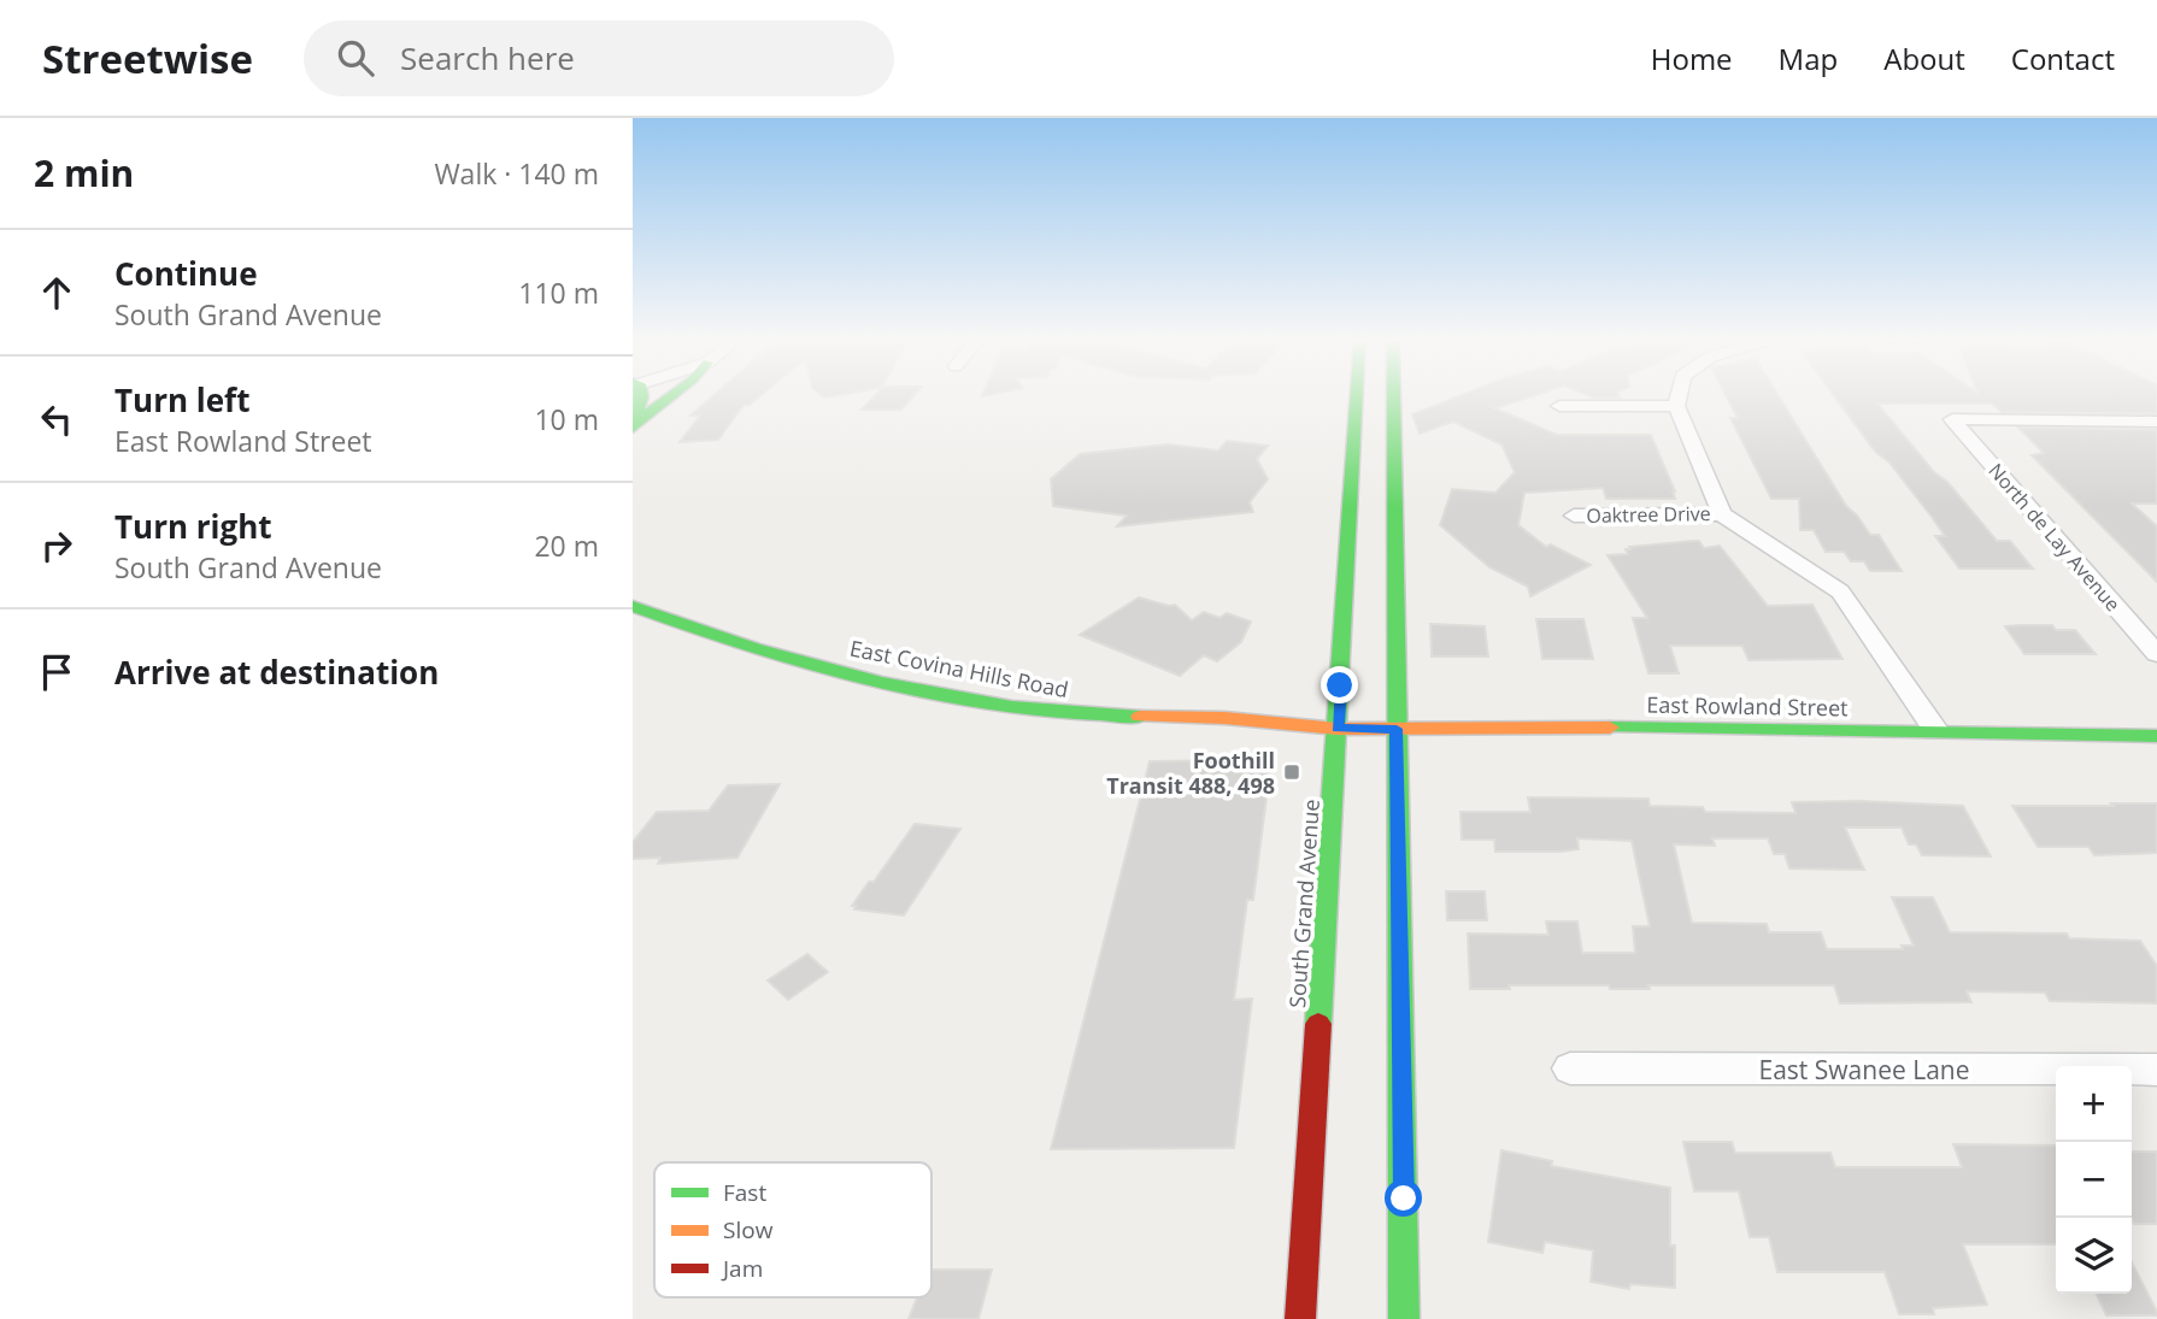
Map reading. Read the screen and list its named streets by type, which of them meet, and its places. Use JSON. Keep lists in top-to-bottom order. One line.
{"streets":{"main road":["East Covina Hills Road","East Rowland Street","South Grand Avenue"],"street":["Oaktree Drive","North de Lay Avenue","East Swanee Lane"]},"crossings":[["East Covina Hills Road","East Rowland Street"],["East Covina Hills Road","South Grand Avenue"],["East Rowland Street","South Grand Avenue"]],"places":{"transit":["Foothill Transit 488, 498"]},"legend":["Fast","Slow","Jam"],"page":{"header":"Streetwise","search":"Search here","nav":["Home","Map","About","Contact"],"heading":["2 min","Walk · 140 m"],"list":[["Continue","South Grand Avenue","110 m"],["Turn left","East Rowland Street","10 m"],["Turn right","South Grand Avenue","20 m"],"Arrive at destination"],"map_buttons":["+","−"]}}
